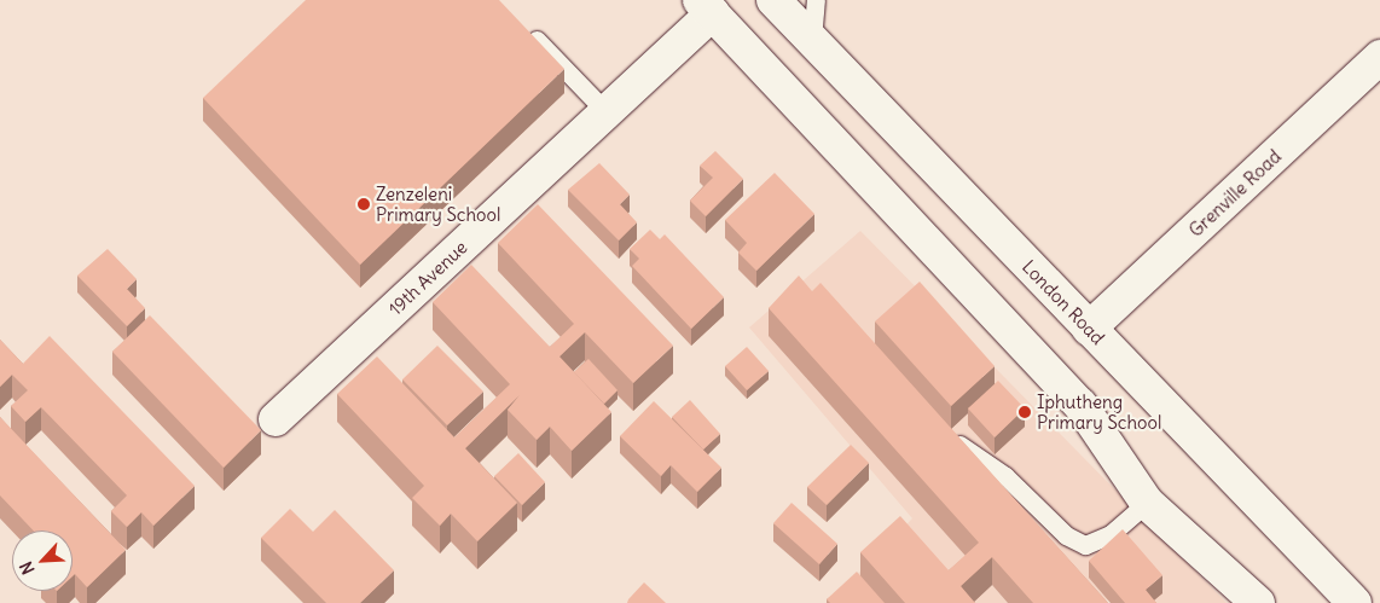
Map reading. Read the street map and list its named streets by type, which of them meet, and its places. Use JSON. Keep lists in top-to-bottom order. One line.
{"streets":{"main road":["Grenville Road","19th Avenue","London Road"]},"crossings":[["Grenville Road","London Road"]],"places":["Zenzeleni Primary School","Iphutheng Primary School"],"north":"bottom left"}
